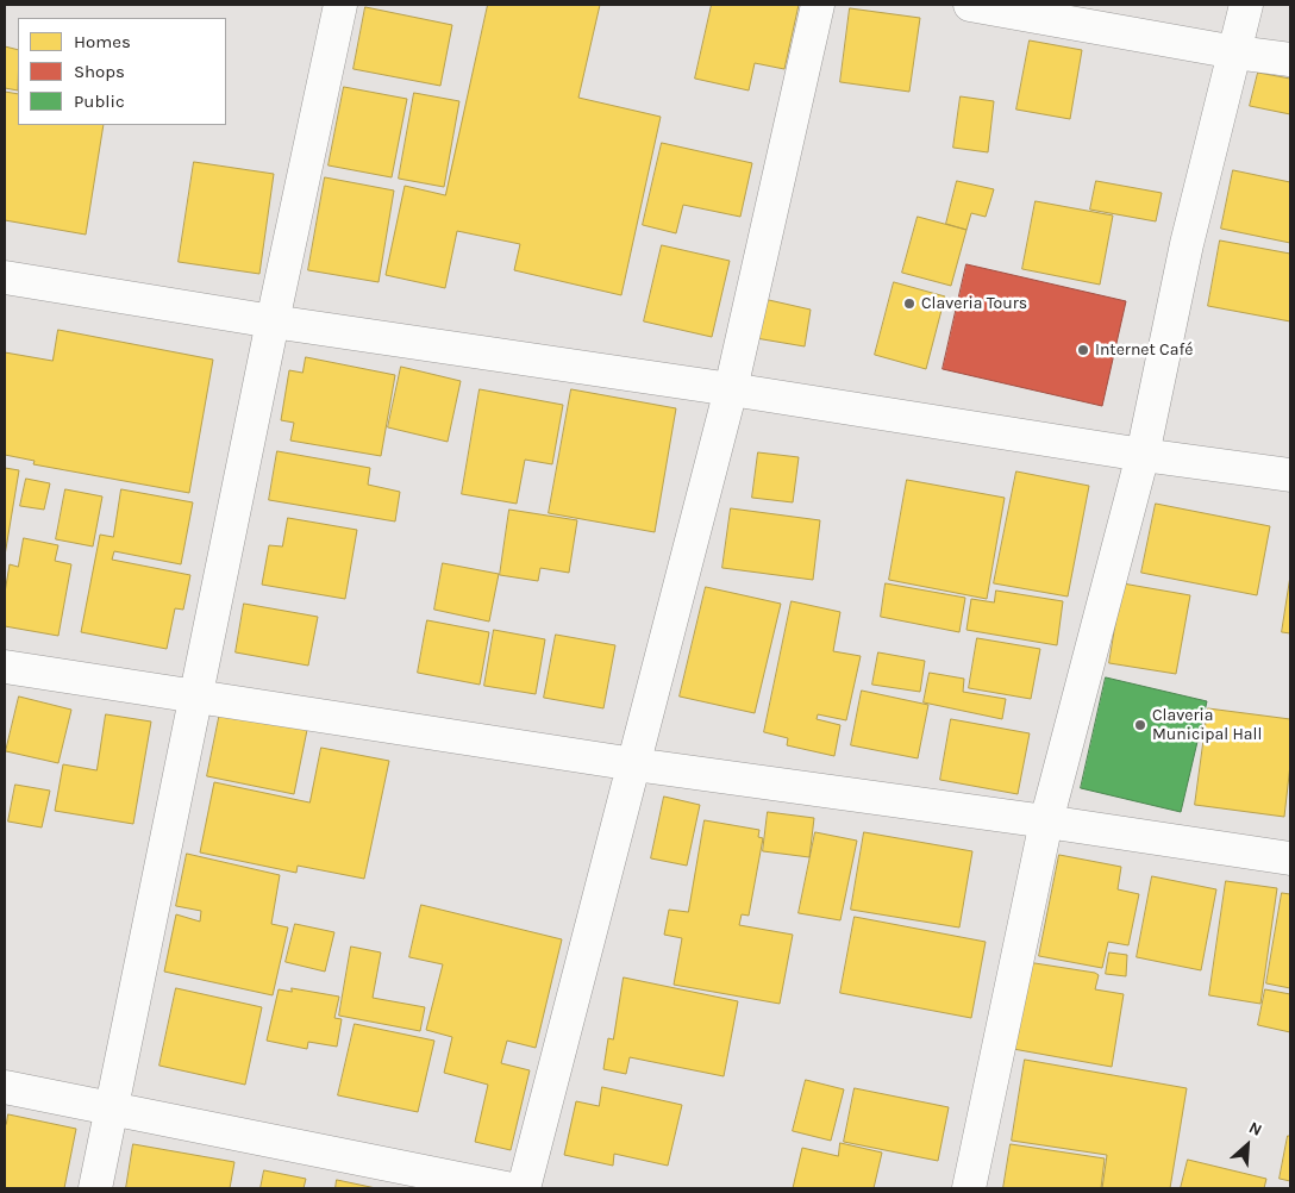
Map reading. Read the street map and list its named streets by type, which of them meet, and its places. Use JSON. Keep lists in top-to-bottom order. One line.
{"places":["Claveria Tours","Internet Café","Claveria Municipal Hall"],"legend":["Homes","Shops","Public"],"north":"top right"}
